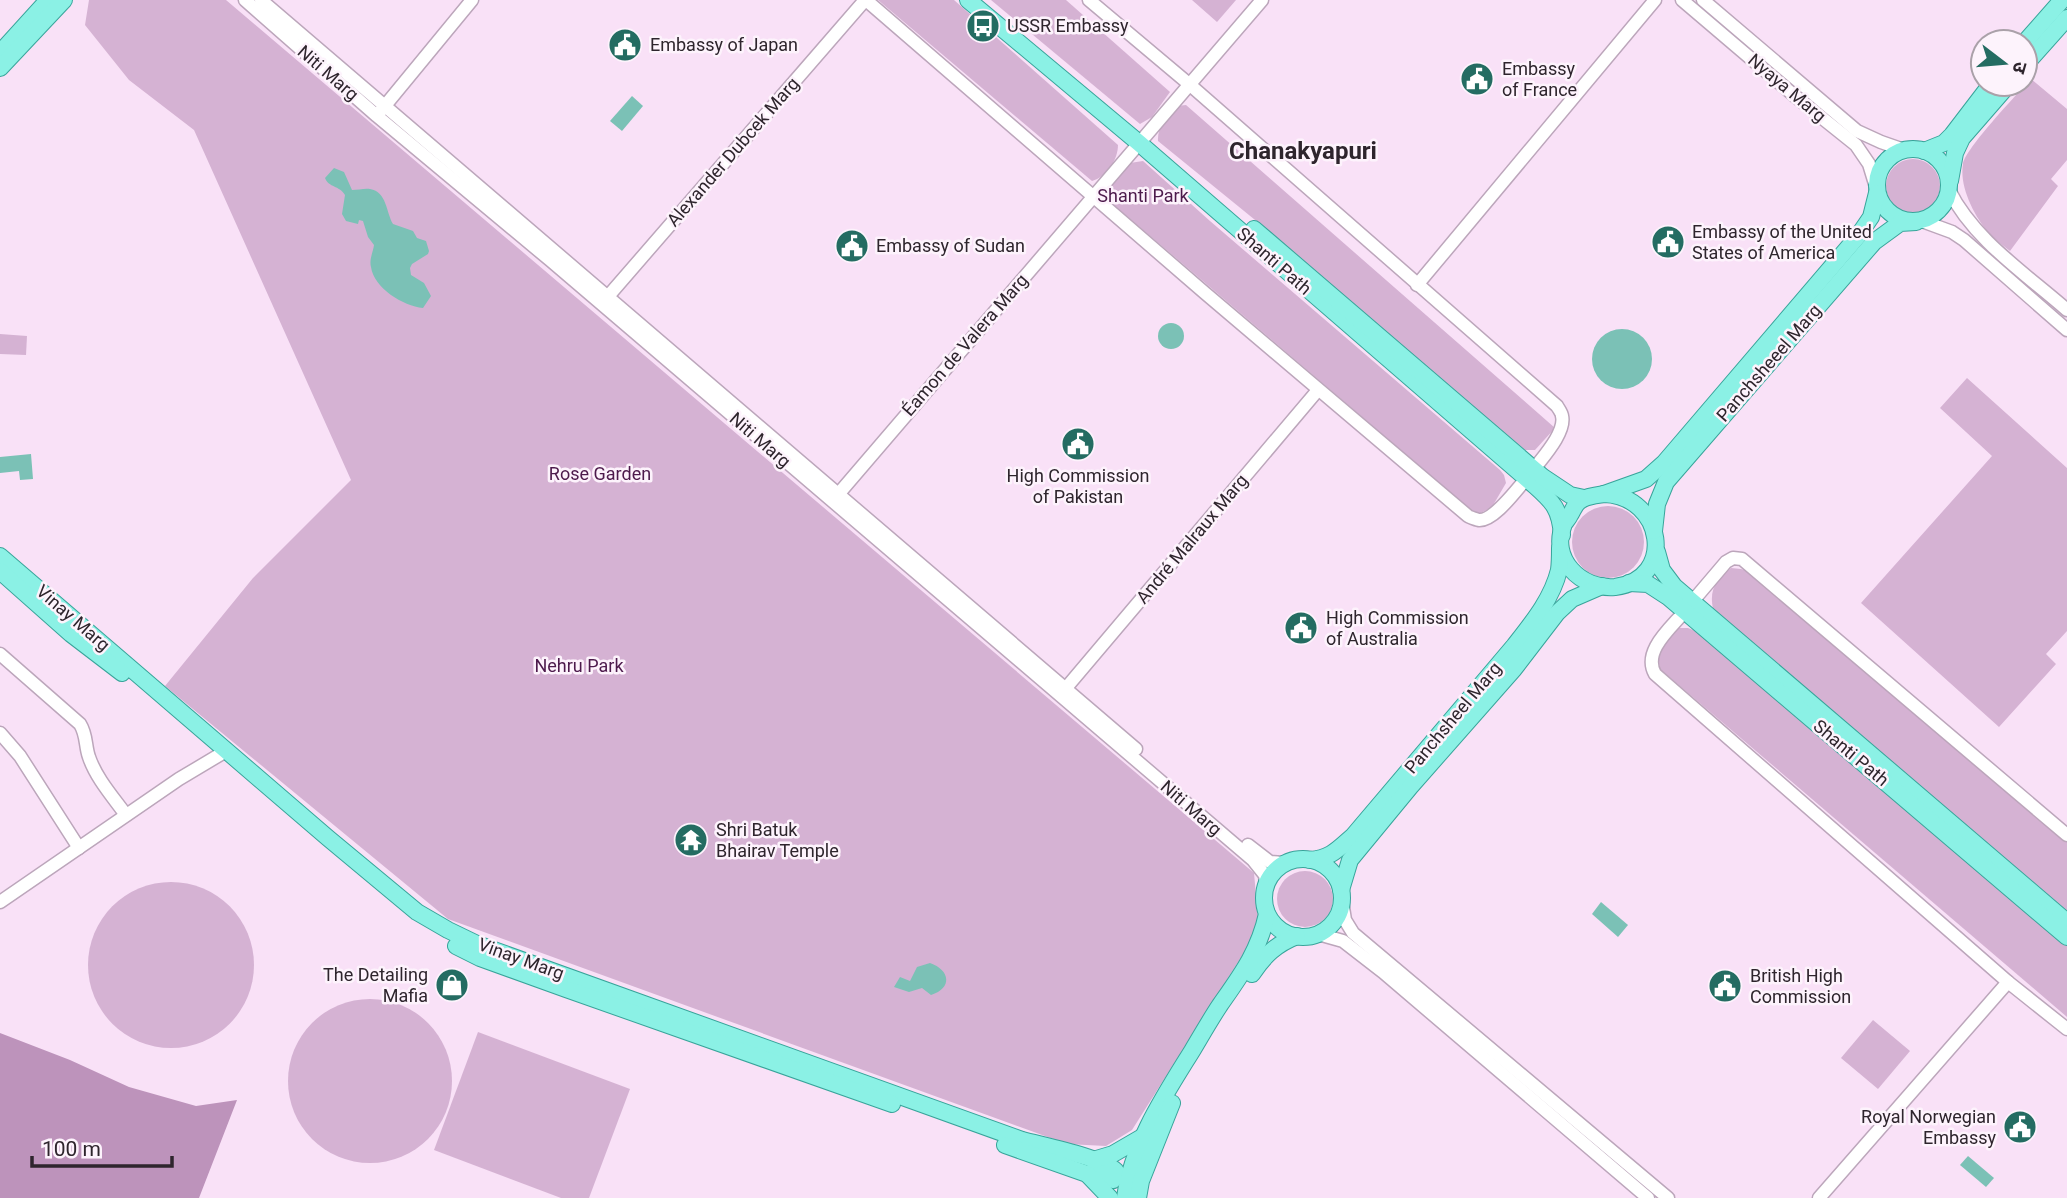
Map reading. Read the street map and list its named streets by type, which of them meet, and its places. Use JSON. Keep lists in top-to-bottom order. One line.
{"streets":{"main road":["Shanti Path","Panchsheeel Marg","Vinay Marg","Panchsheel Marg"],"street":["Niti Marg","Nyaya Marg","Alexander Dubcek Marg","Éamon de Valera Marg","André Malraux Marg"]},"crossings":[["Niti Marg","Alexander Dubcek Marg"],["Niti Marg","Éamon de Valera Marg"],["Niti Marg","André Malraux Marg"],["Niti Marg","Panchsheel Marg"],["Nyaya Marg","Panchsheeel Marg"],["Shanti Path","Éamon de Valera Marg"],["Shanti Path","Panchsheeel Marg"],["Shanti Path","Panchsheel Marg"],["Panchsheeel Marg","Panchsheel Marg"]],"districts":["Chanakyapuri"],"parks":["Shanti Park","Rose Garden","Nehru Park"],"places":{"bus stop":["USSR Embassy"],"public building":["Embassy of Japan","Embassy of France","Embassy of the United States of America","Embassy of Sudan","High Commission of Pakistan","High Commission of Australia","British High Commission","Royal Norwegian Embassy"],"temple":["Shri Batuk Bhairav Temple"],"shop":["The Detailing Mafia"]},"scale_bar":"100 m","north":"right"}
